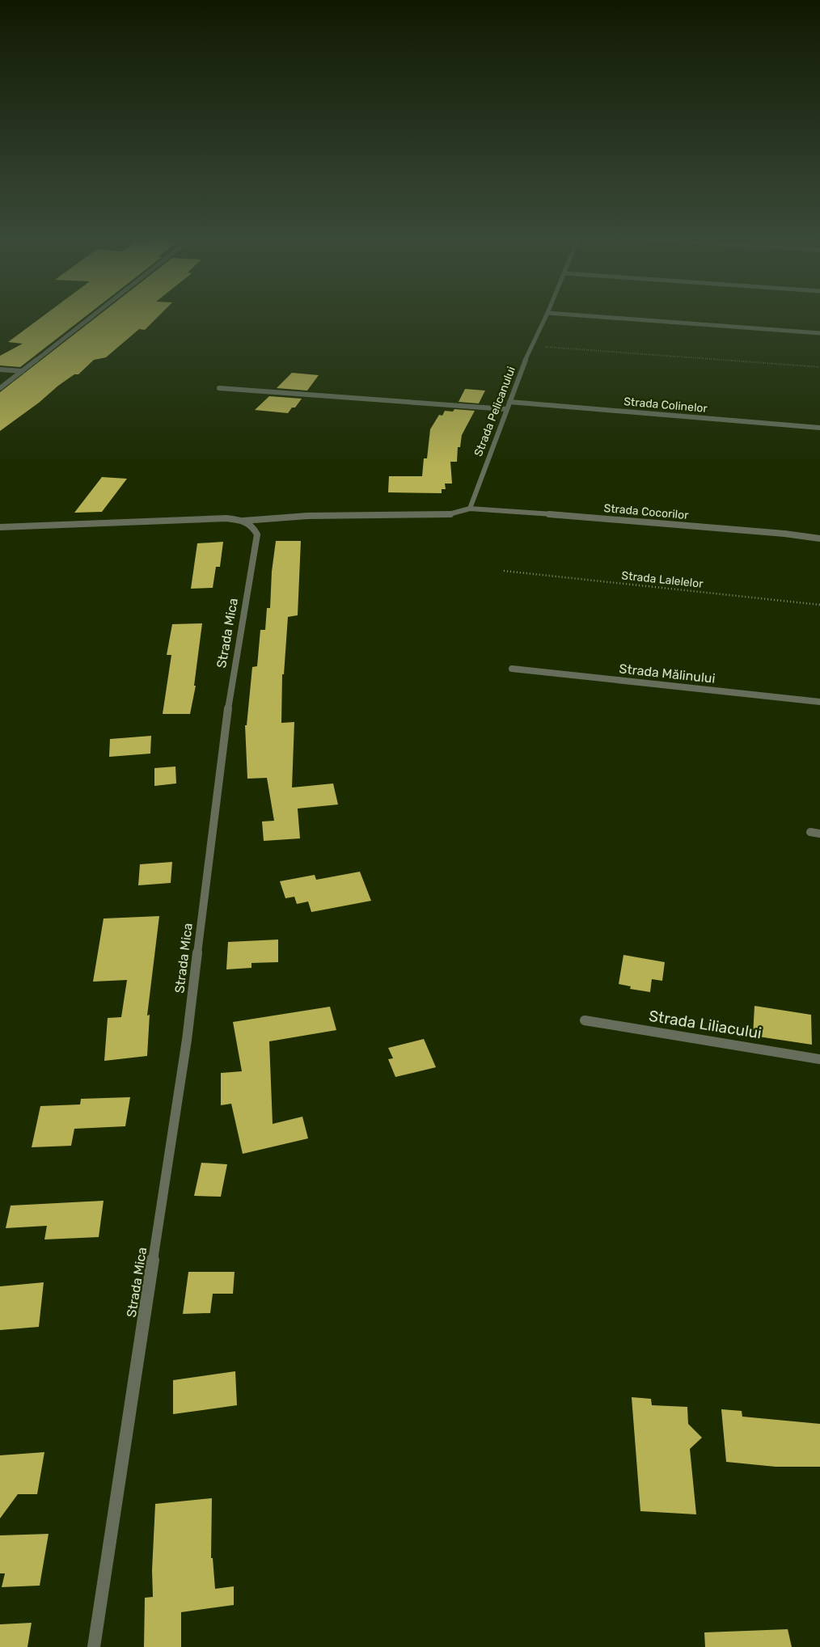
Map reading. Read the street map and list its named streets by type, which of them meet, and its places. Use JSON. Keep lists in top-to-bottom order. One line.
{"streets":{"street":["Strada Colinelor","Strada Pelicanului","Strada Cocorilor","Strada Mica","Strada Mălinului","Strada Liliacului"],"path":["Strada Lalelelor"]},"crossings":[["Strada Colinelor","Strada Pelicanului"],["Strada Pelicanului","Strada Cocorilor"]]}
